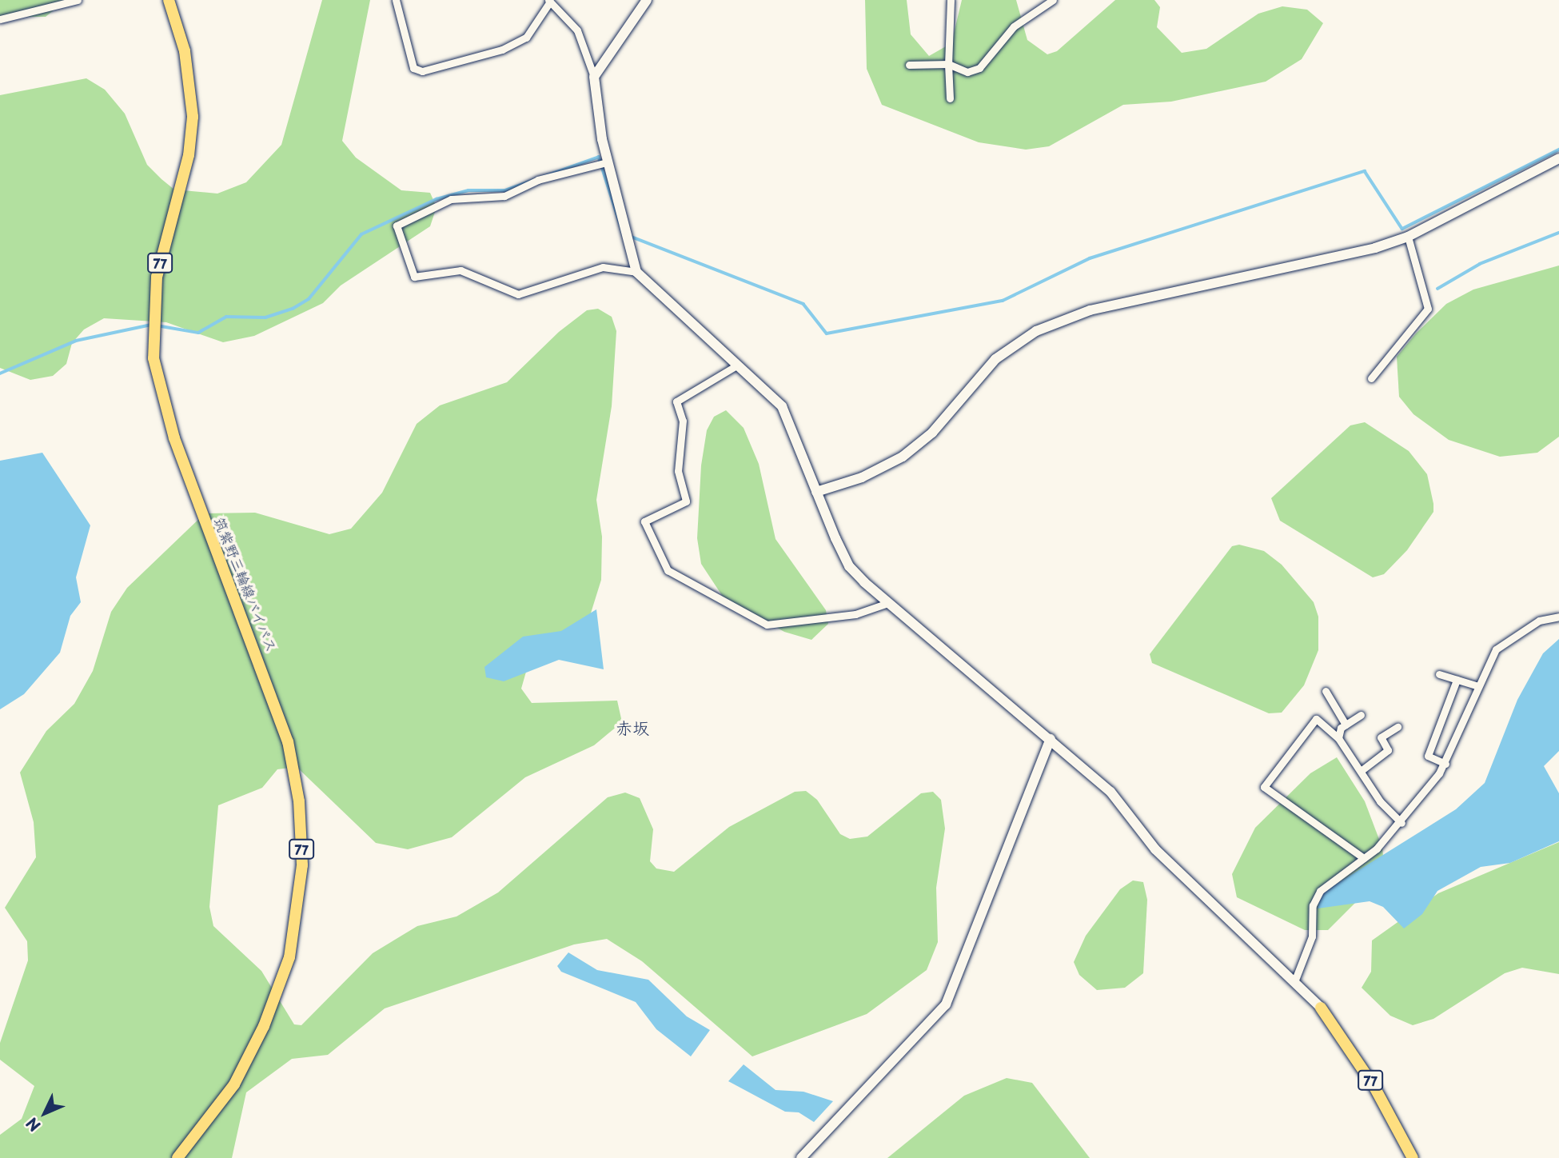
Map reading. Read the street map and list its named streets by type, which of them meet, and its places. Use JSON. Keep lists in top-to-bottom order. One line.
{"streets":{"main road":["77","筑紫野三輪線バイパス"]},"districts":["赤坂"],"north":"bottom left"}
